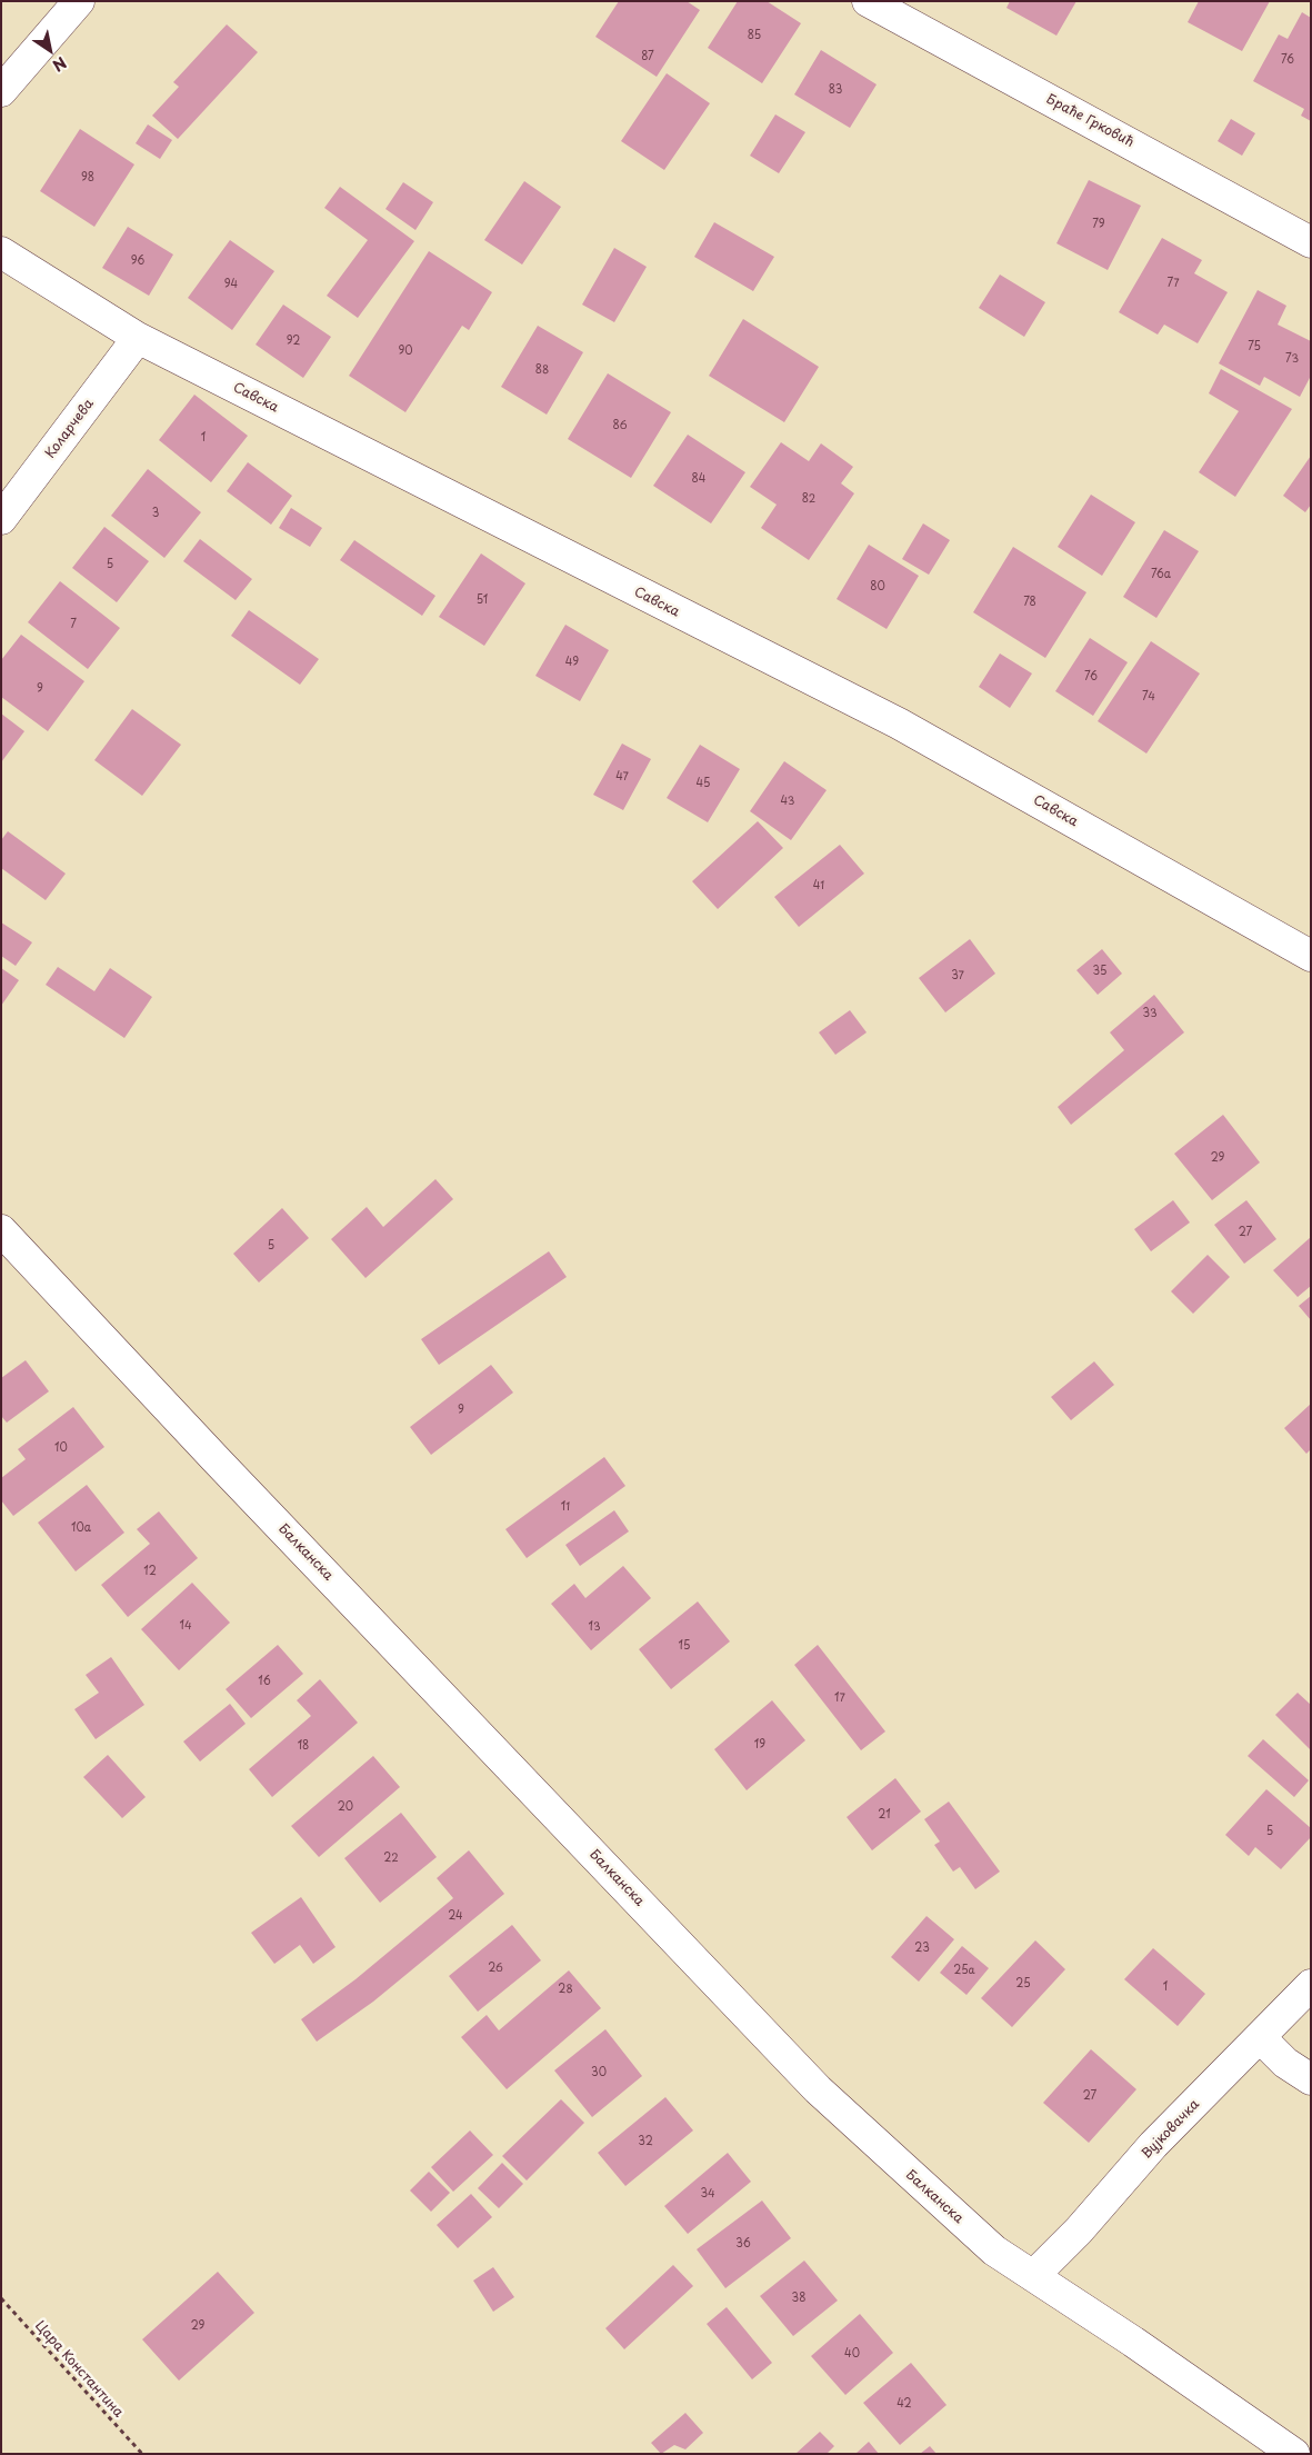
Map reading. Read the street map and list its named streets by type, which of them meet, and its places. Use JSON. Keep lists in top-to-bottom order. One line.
{"streets":{"street":["Браће Грковић","Савска","Коларчева","Балканска","Вујковачка"],"path":["Цара Константина"]},"crossings":[["Савска","Коларчева"],["Балканска","Вујковачка"]],"house_numbers":["85","87","76","83","98","79","96","77","94","92","75","90","73","88","86","1","84","82","3","5","76a","80","51","78","7","49","76","9","74","47","45","43","41","35","37","33","29","27","5","9","10","11","10a","12","14","13","15","16","17","19","18","20","21","5","22","24","23","26","25a","25","1","28","30","27","32","34","36","38","29","40","42"],"north":"bottom right"}
